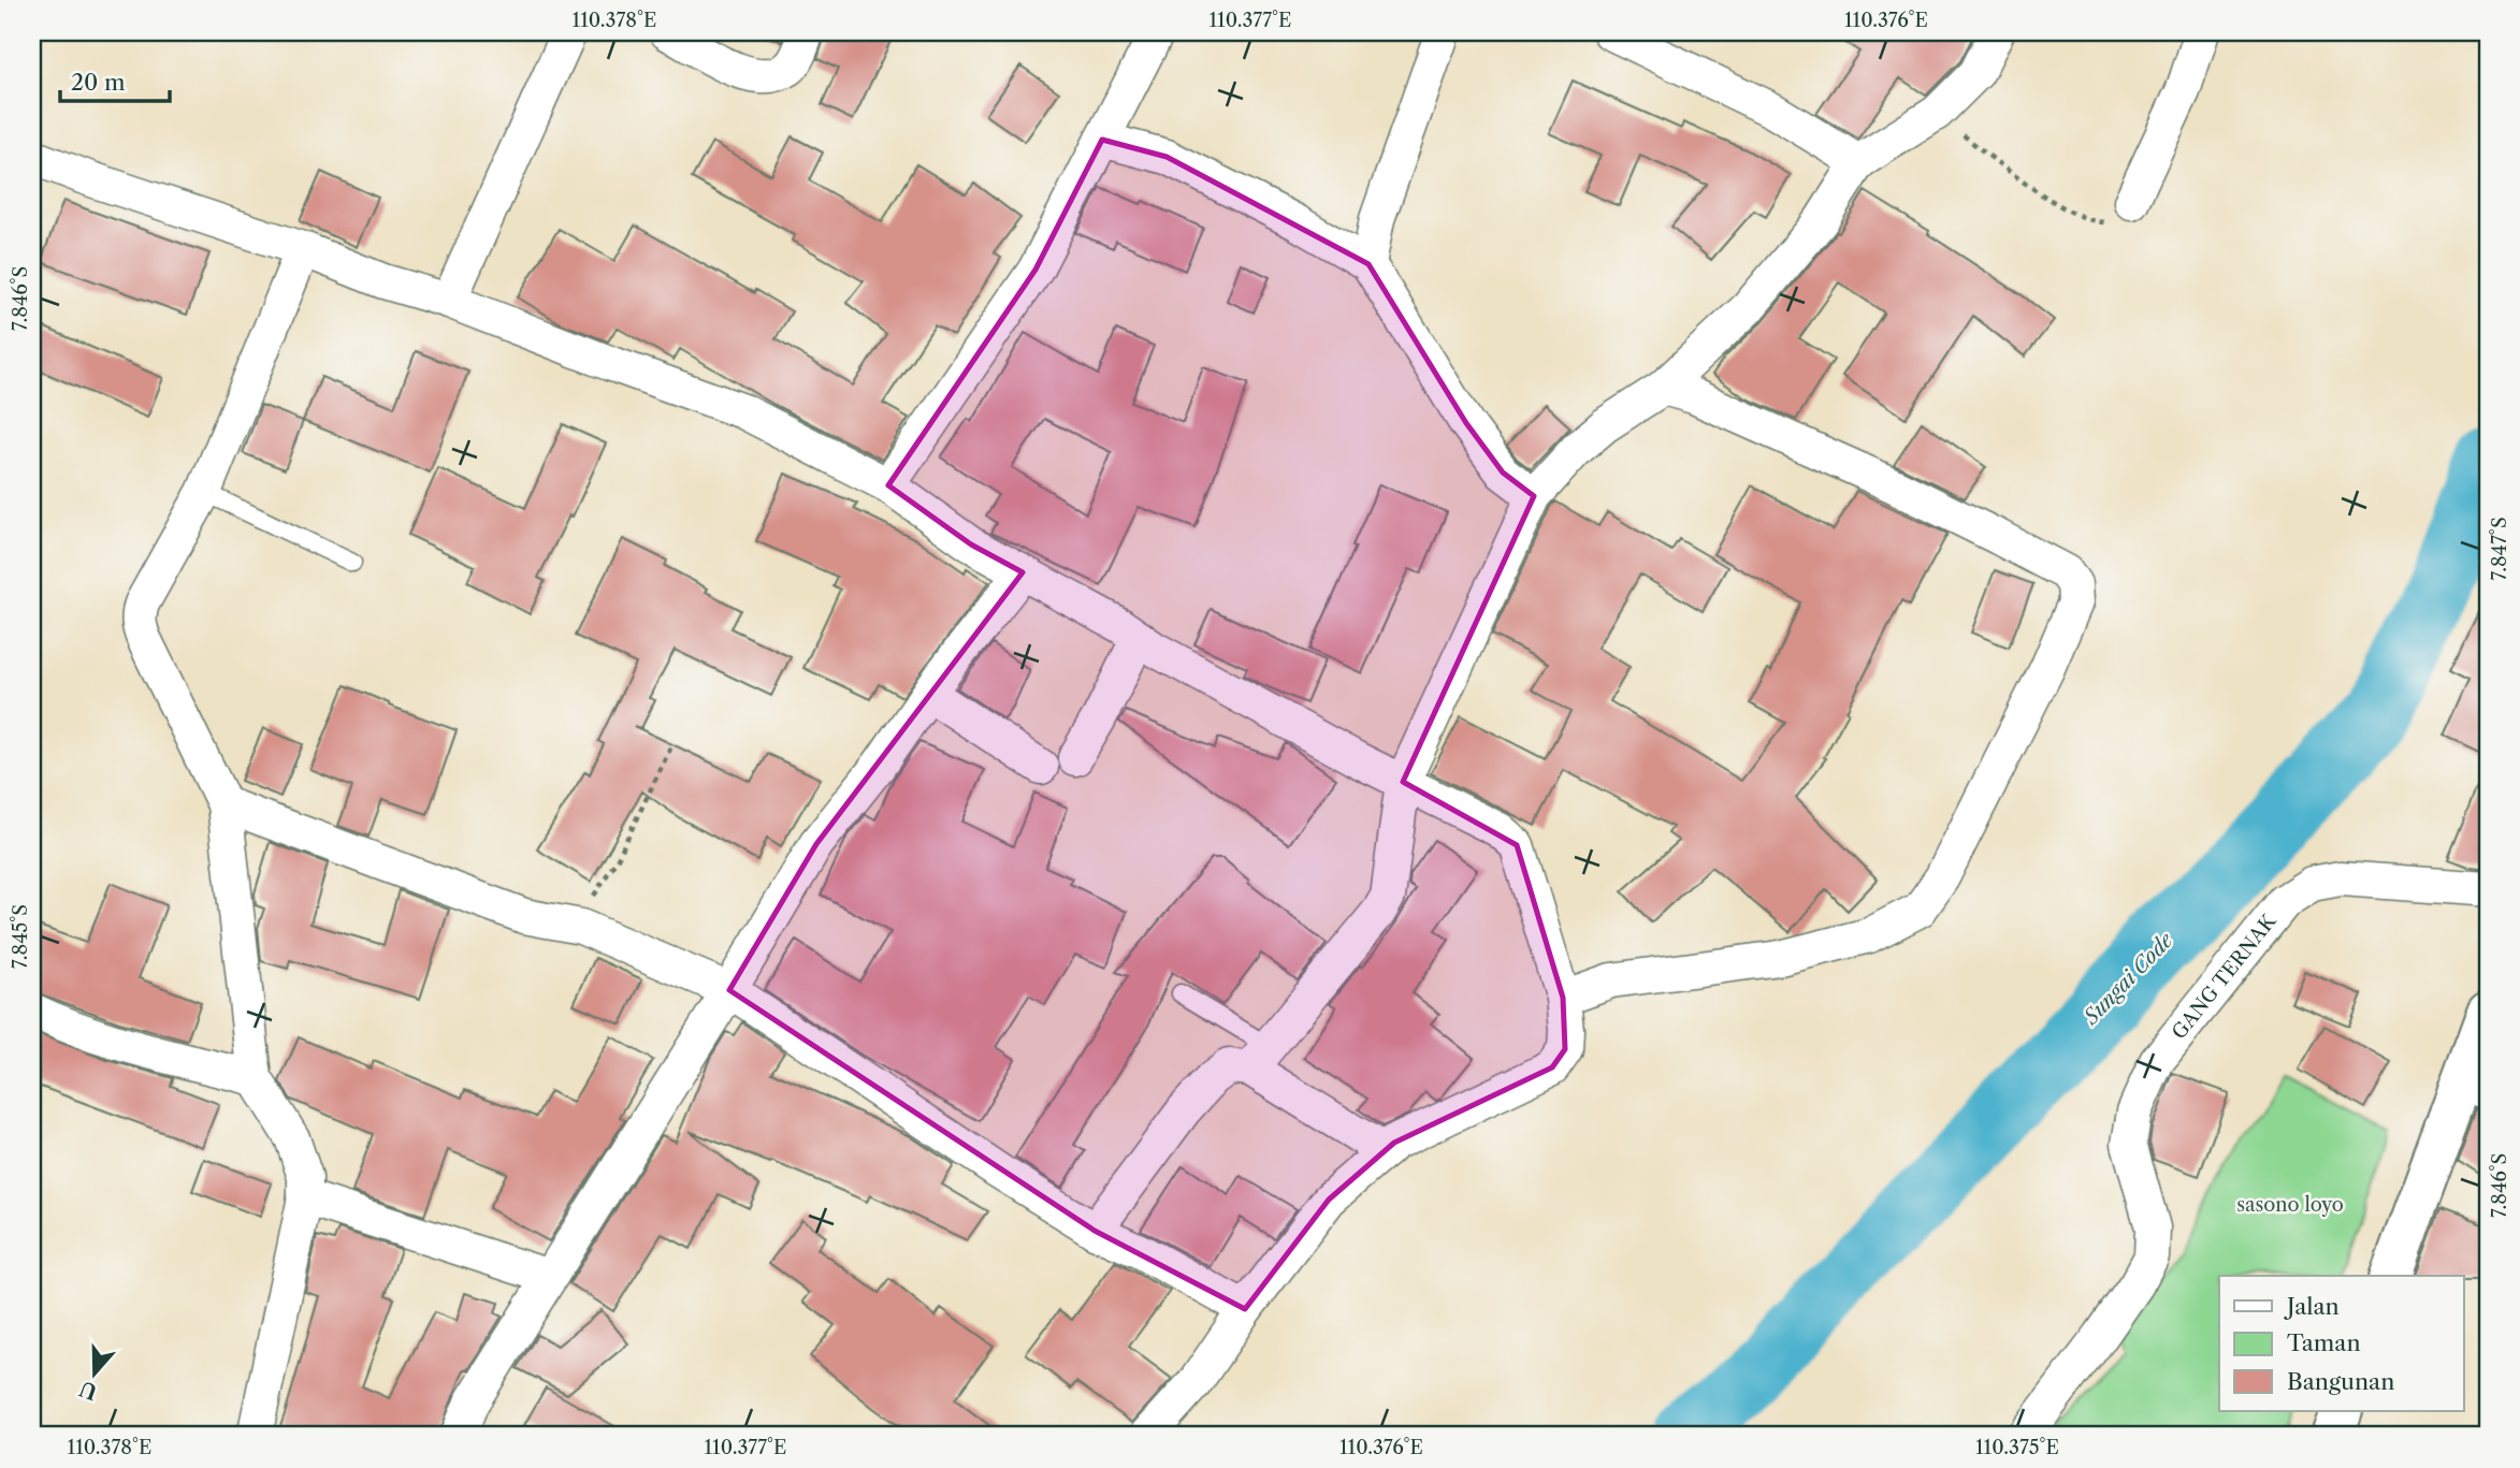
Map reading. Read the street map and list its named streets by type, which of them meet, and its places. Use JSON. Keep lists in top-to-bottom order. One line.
{"streets":{"street":["GANG TERNAK"]},"water":["Sungai Code"],"parks":["sasono loyo"],"legend":["Jalan","Taman","Bangunan"],"scale_bar":"20 m","north":"bottom","coordinates":["110.378°E","110.377°E","110.376°E","7.846°S","7.847°S","7.845°S","110.375°E"]}
